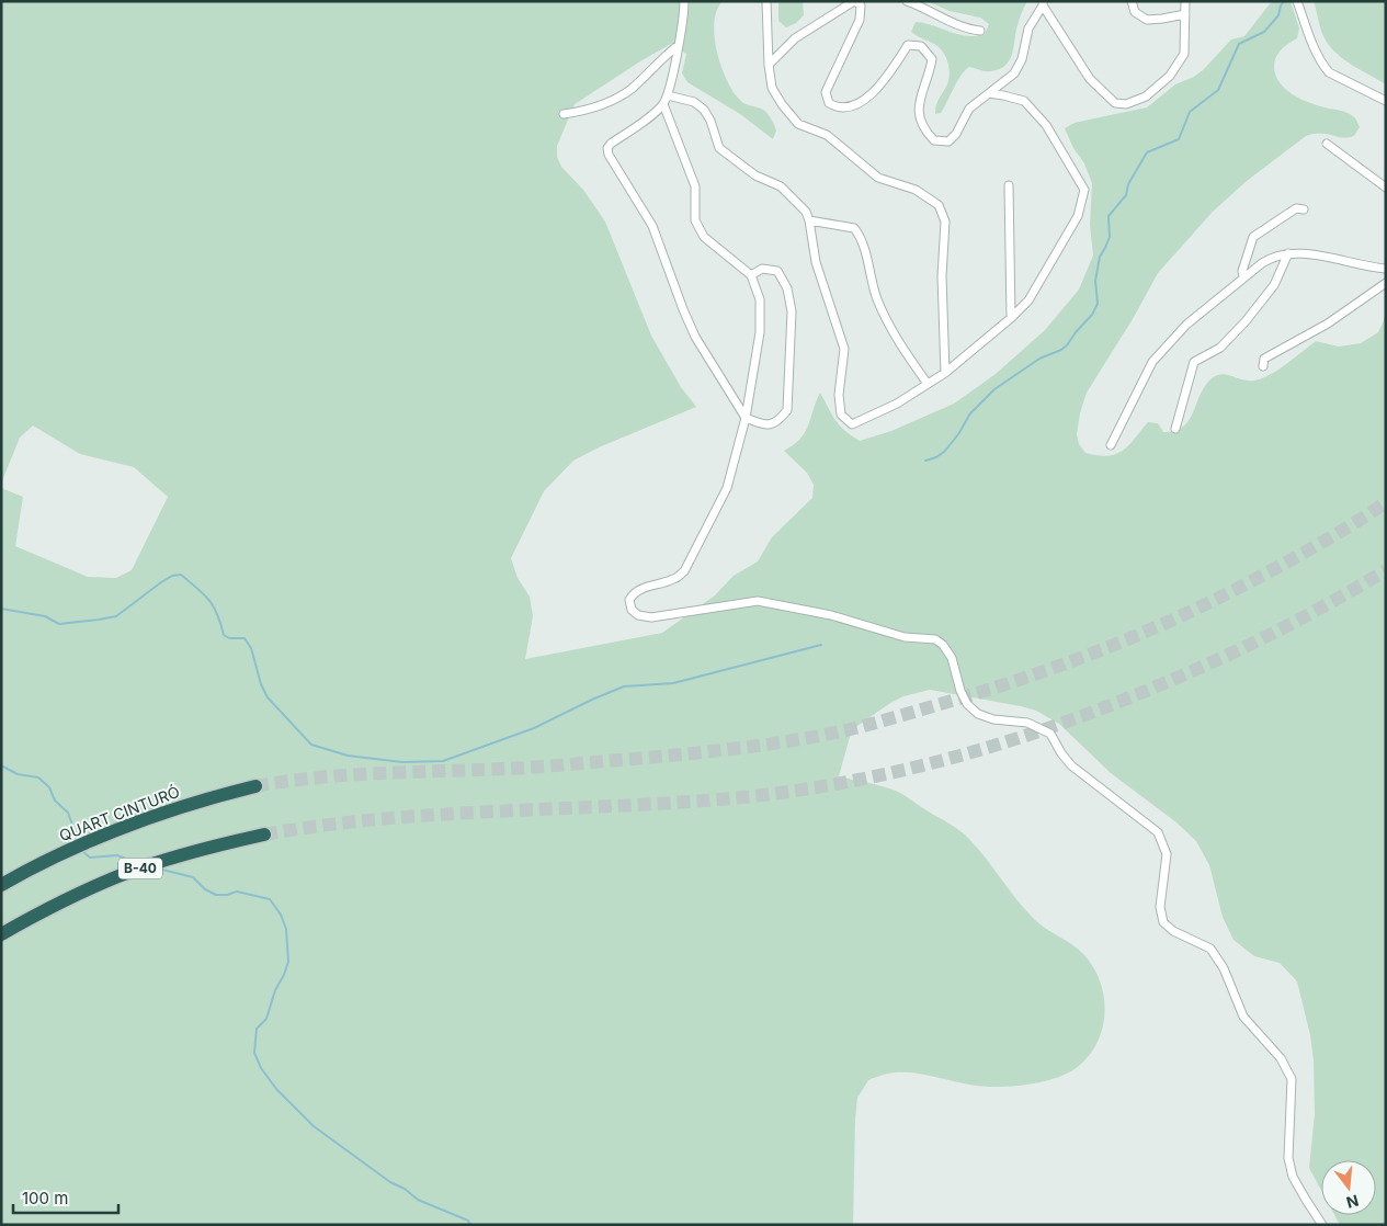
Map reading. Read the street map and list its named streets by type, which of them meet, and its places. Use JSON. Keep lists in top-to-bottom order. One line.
{"streets":{"highway":["QUART CINTURÓ","B-40"]},"scale_bar":"100 m","north":"bottom"}
